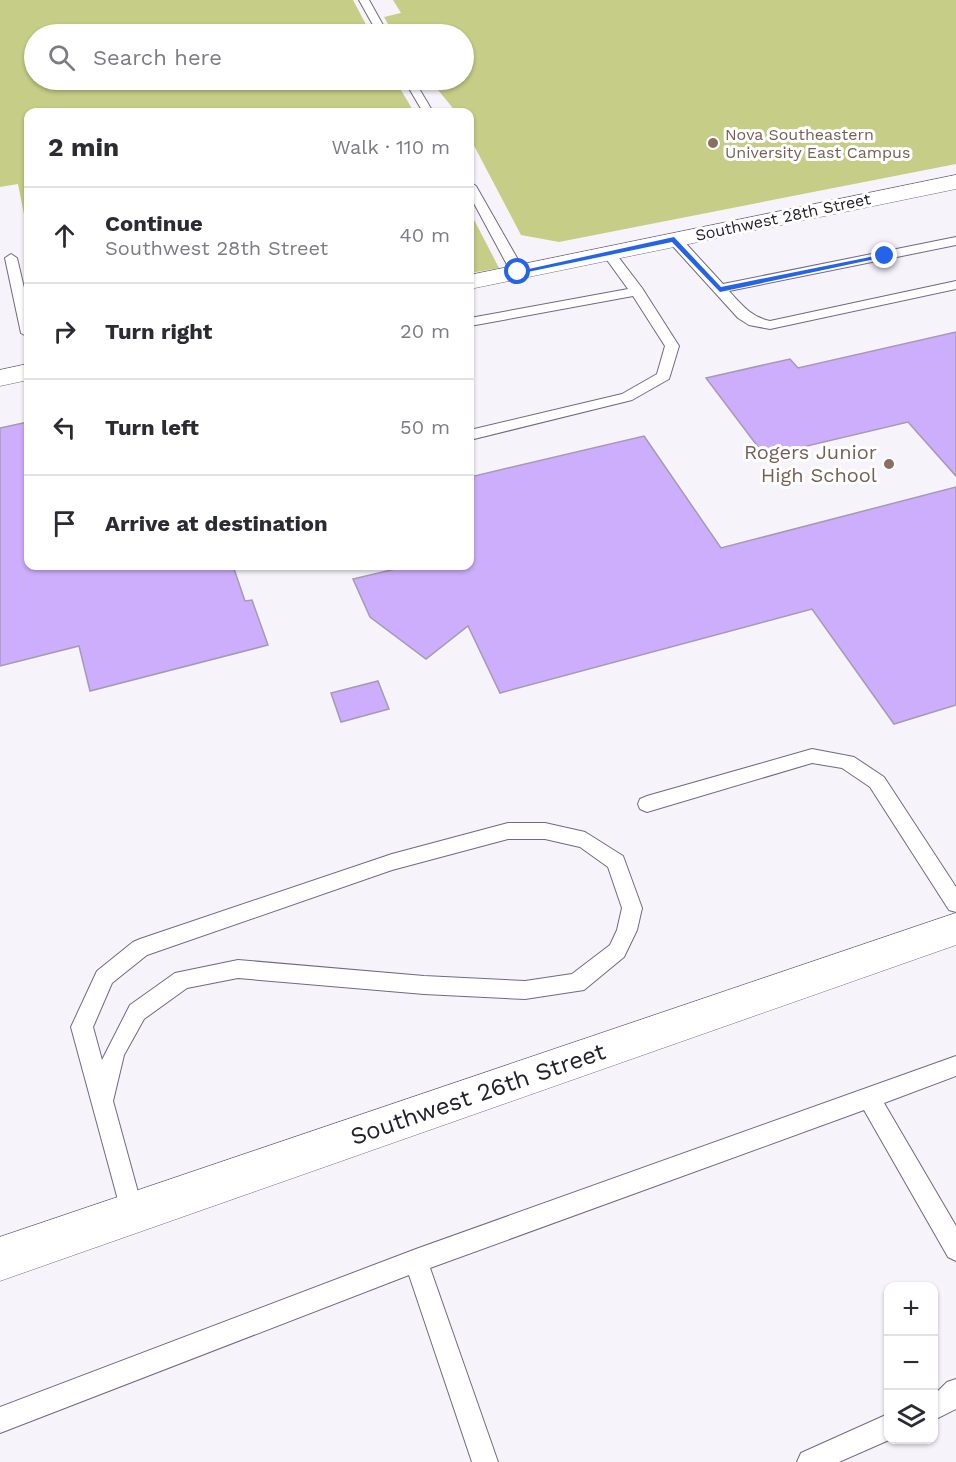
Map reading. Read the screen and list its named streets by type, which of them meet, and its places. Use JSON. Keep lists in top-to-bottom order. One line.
{"streets":{"street":["Southwest 28th Street","Southwest 26th Street"]},"places":["Nova Southeastern University East Campus","Rogers Junior High School"],"page":{"search":"Search here","heading":["2 min","Walk · 110 m"],"list":[["Continue","Southwest 28th Street","40 m"],["Turn right","20 m"],["Turn left","50 m"],"Arrive at destination"],"map_buttons":["+","−"]}}
